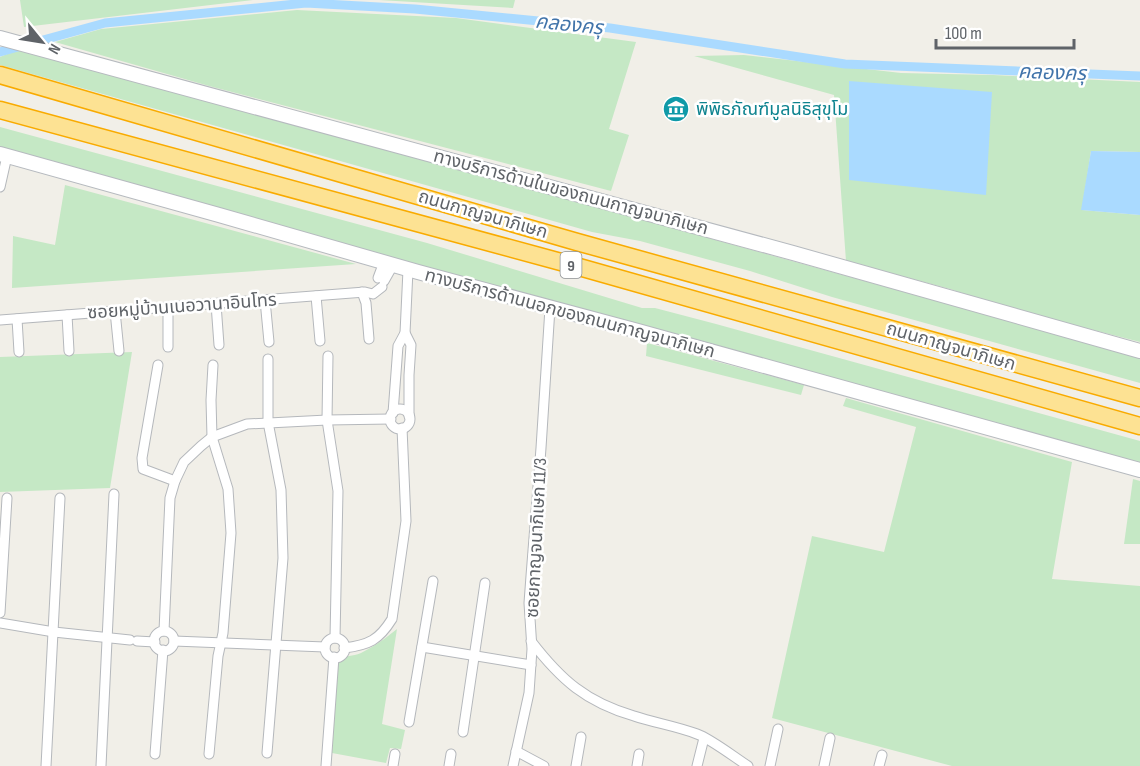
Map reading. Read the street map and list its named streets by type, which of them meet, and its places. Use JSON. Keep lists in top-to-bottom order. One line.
{"streets":{"highway":["ถนนกาญจนาภิเษก","9"],"main road":["ทางบริการด้านในของถนนกาญจนาภิเษก","ทางบริการด้านนอกของถนนกาญจนาภิเษก"],"street":["ซอยหมู่บ้านเนอวานาอินโทร","ซอยกาญจนาภิเษก 11/3"]},"crossings":[["ซอยหมู่บ้านเนอวานาอินโทร","ทางบริการด้านนอกของถนนกาญจนาภิเษก"],["ทางบริการด้านนอกของถนนกาญจนาภิเษก","ซอยกาญจนาภิเษก 11/3"]],"water":["คลองครุ"],"places":{"museum":["พิพิธภัณฑ์มูลนิธิสุขุโม"]},"scale_bar":"100 m","north":"bottom right"}
